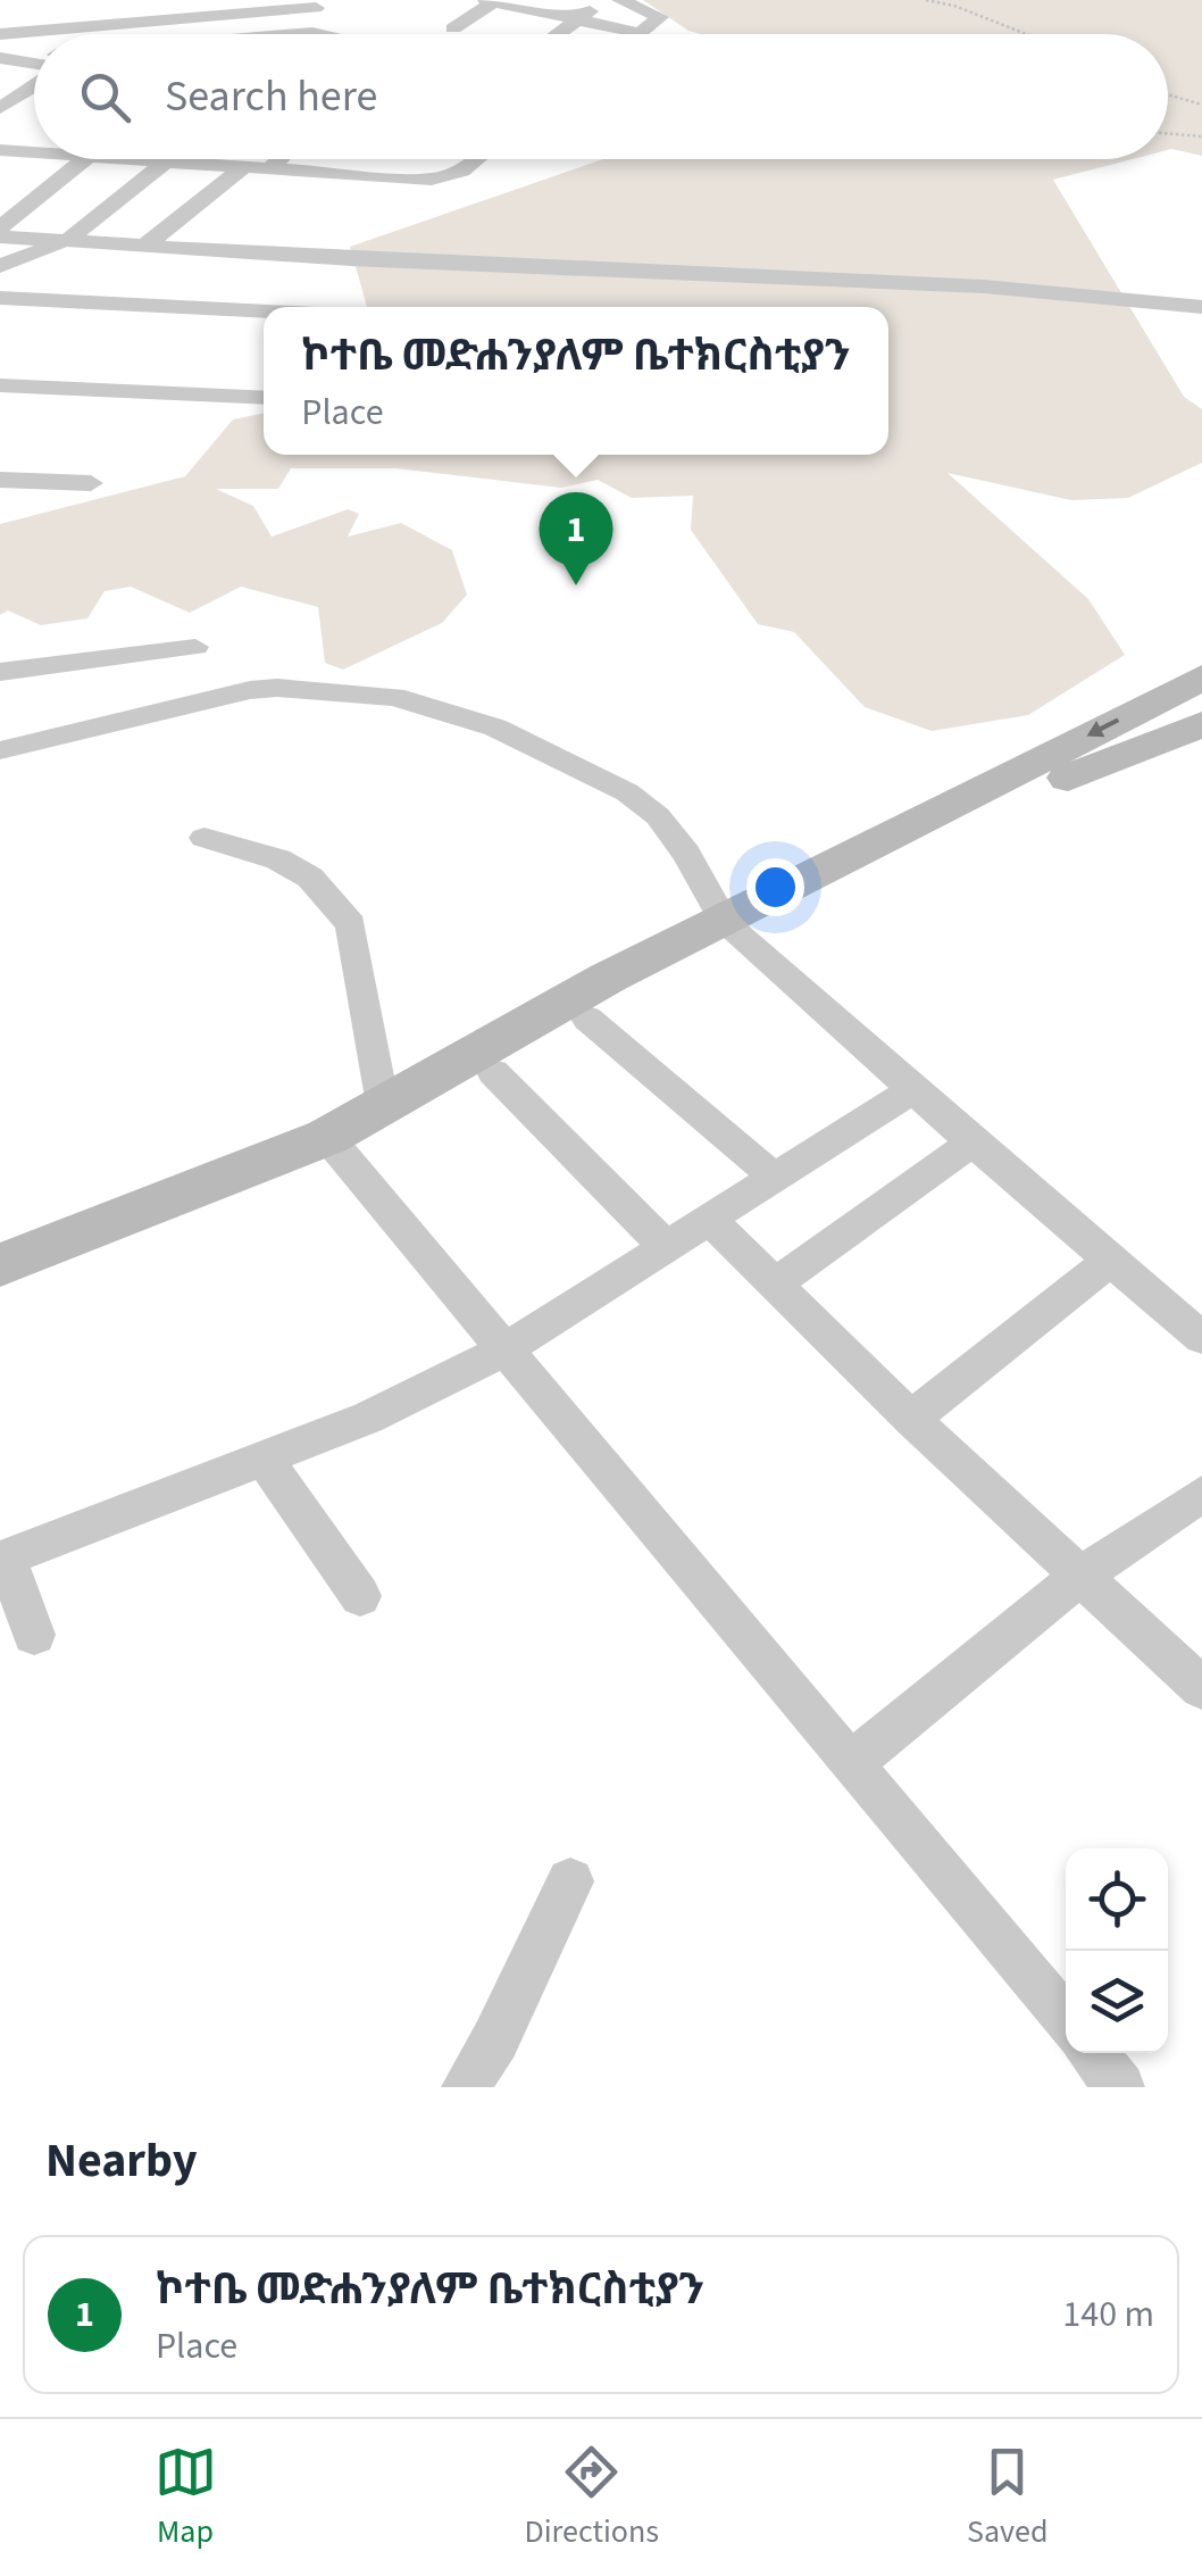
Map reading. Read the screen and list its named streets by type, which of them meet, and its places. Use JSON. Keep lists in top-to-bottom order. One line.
{"page":{"search":"Search here","popup":["ኮተቤ መድሐንያለም ቤተክርስቲያን","Place"],"pins":"1","heading":"Nearby","list":[{"mark":"1","name":"ኮተቤ መድሐንያለም ቤተክርስቲያን","note":"Place","value":"140 m"}],"nav":["Map","Directions","Saved"]}}
